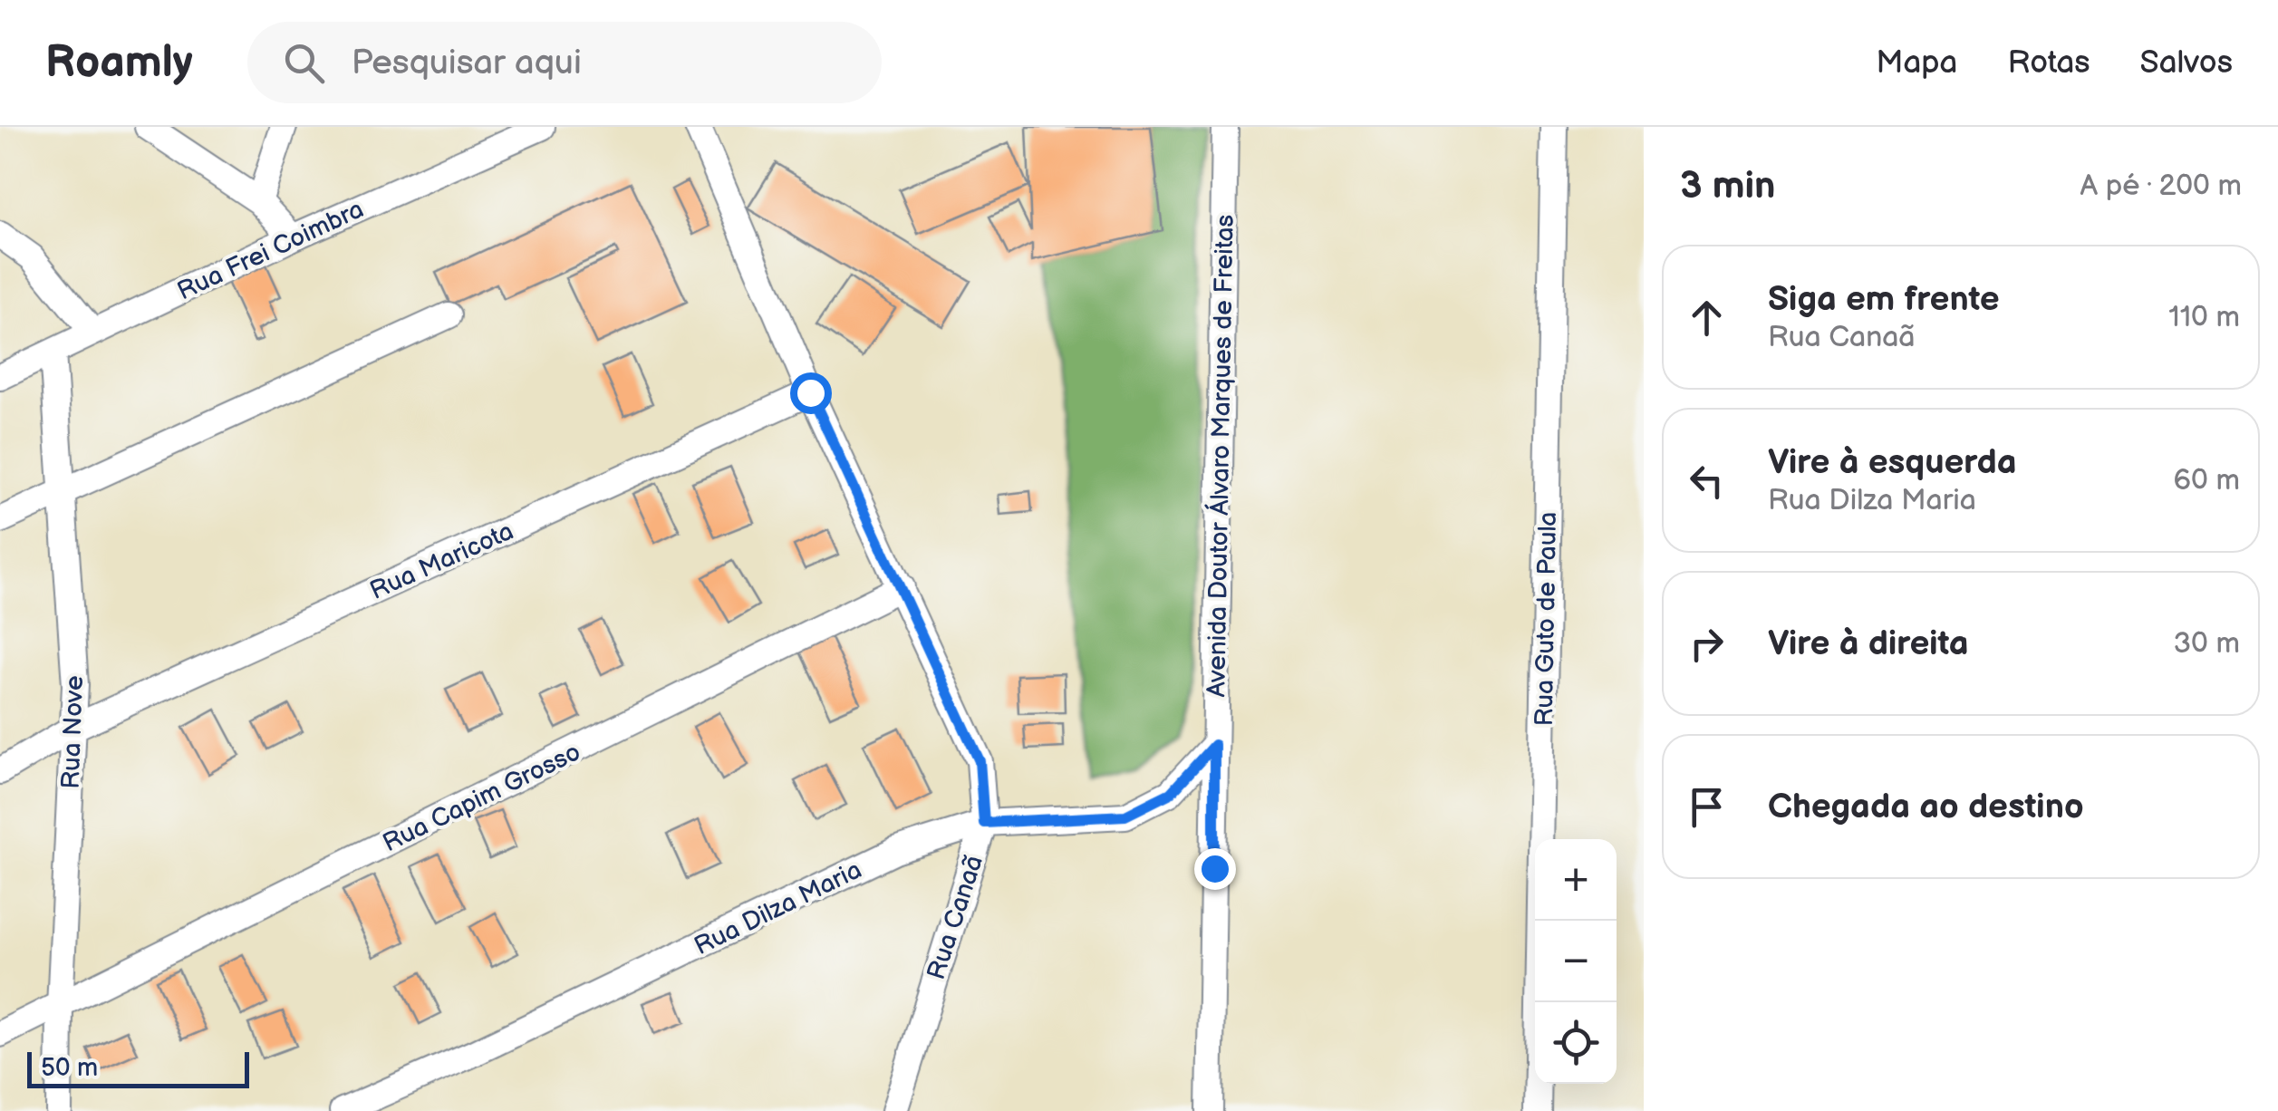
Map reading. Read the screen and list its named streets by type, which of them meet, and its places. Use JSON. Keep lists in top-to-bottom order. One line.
{"streets":{"street":["Rua Frei Coimbra","Avenida Doutor Álvaro Marques de Freitas","Rua Maricota","Rua Guto de Paula","Rua Nove","Rua Capim Grosso","Rua Dilza Maria","Rua Canaã"]},"crossings":[["Rua Frei Coimbra","Rua Nove"],["Avenida Doutor Álvaro Marques de Freitas","Rua Dilza Maria"],["Rua Maricota","Rua Nove"],["Rua Maricota","Rua Canaã"],["Rua Nove","Rua Capim Grosso"],["Rua Capim Grosso","Rua Canaã"],["Rua Dilza Maria","Rua Canaã"]],"scale_bar":"50 m","page":{"header":"Roamly","search":"Pesquisar aqui","nav":["Mapa","Rotas","Salvos"],"heading":["3 min","A pé · 200 m"],"list":[["Siga em frente","Rua Canaã","110 m"],["Vire à esquerda","Rua Dilza Maria","60 m"],["Vire à direita","30 m"],"Chegada ao destino"],"map_buttons":["+","−"],"scale":"50 m"}}
